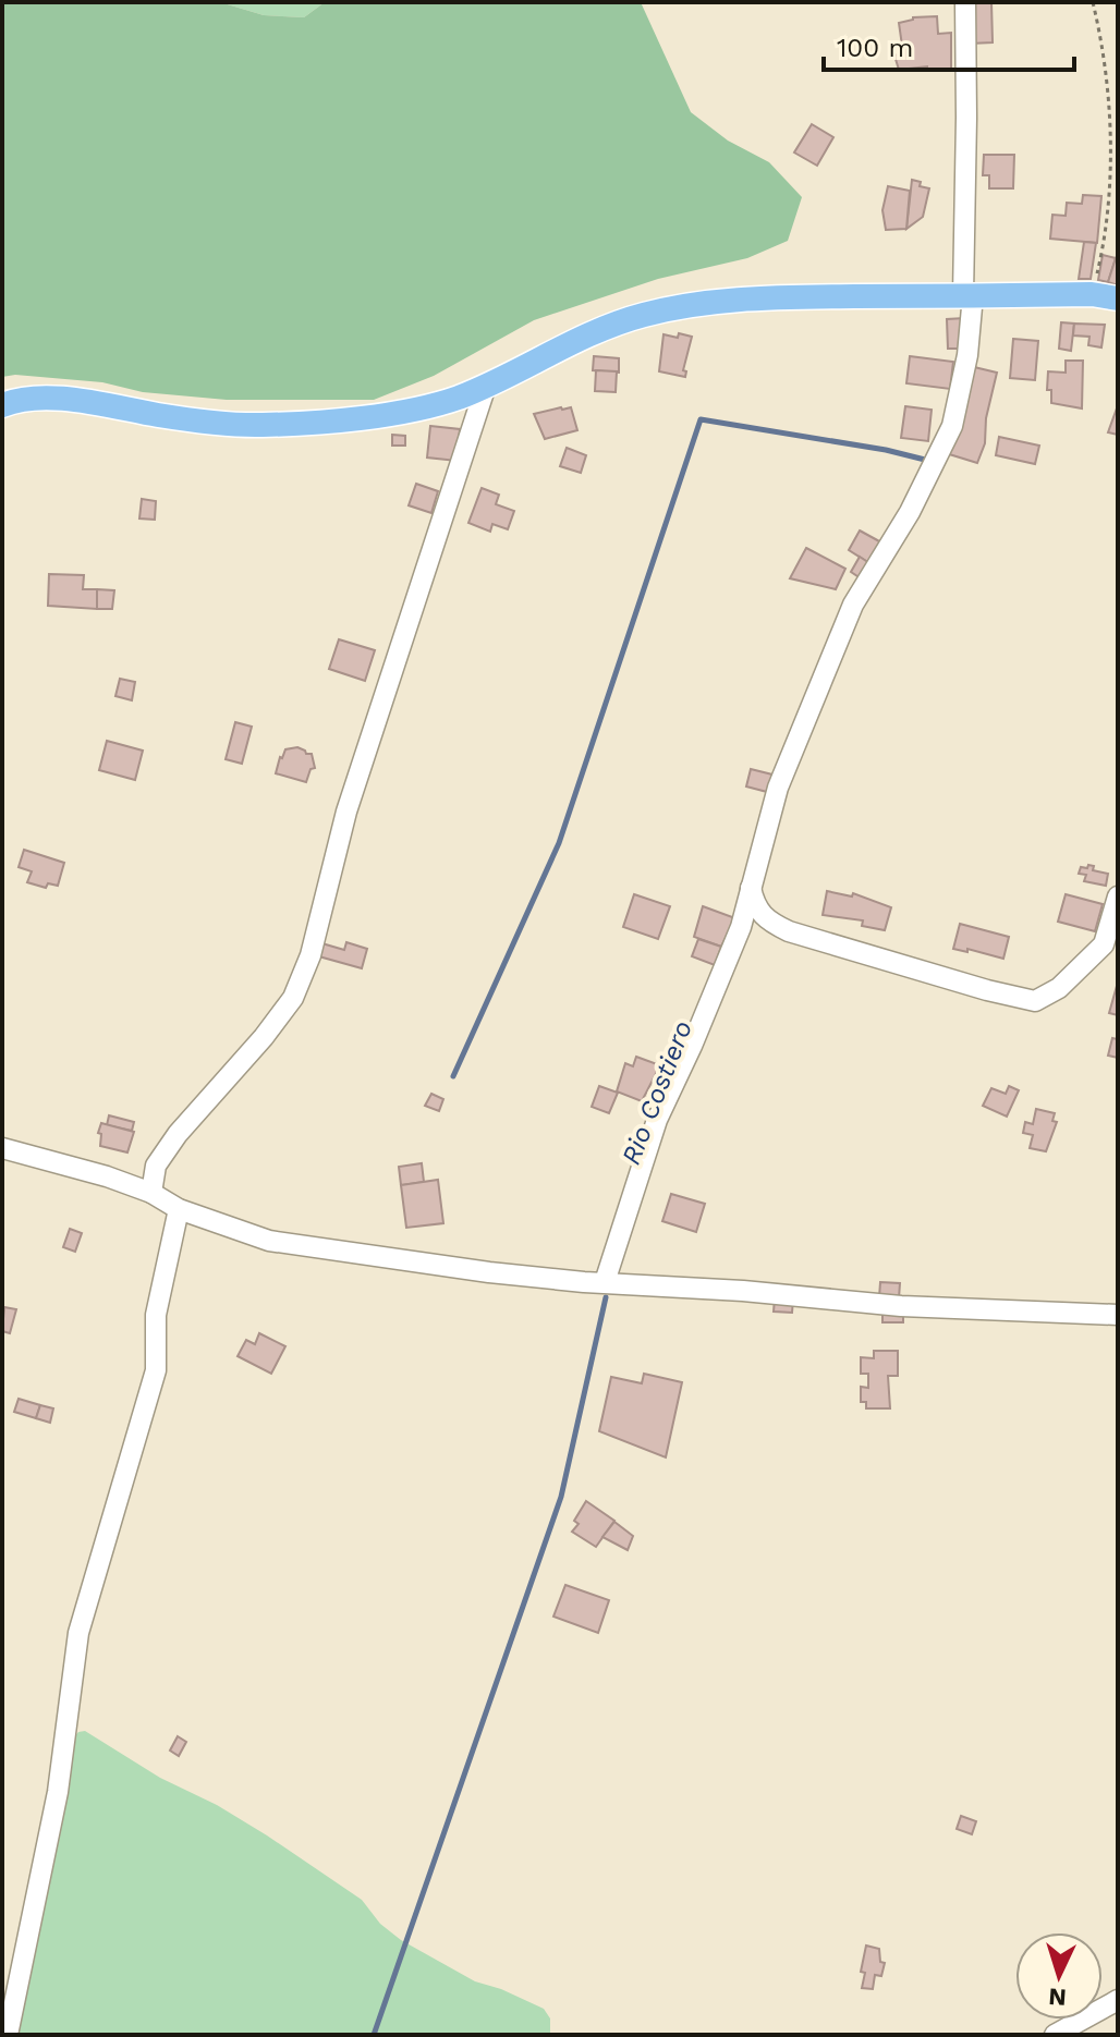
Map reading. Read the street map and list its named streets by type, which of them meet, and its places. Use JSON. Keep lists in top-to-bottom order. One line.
{"water":["Rio Costiero"],"scale_bar":"100 m","north":"bottom"}
